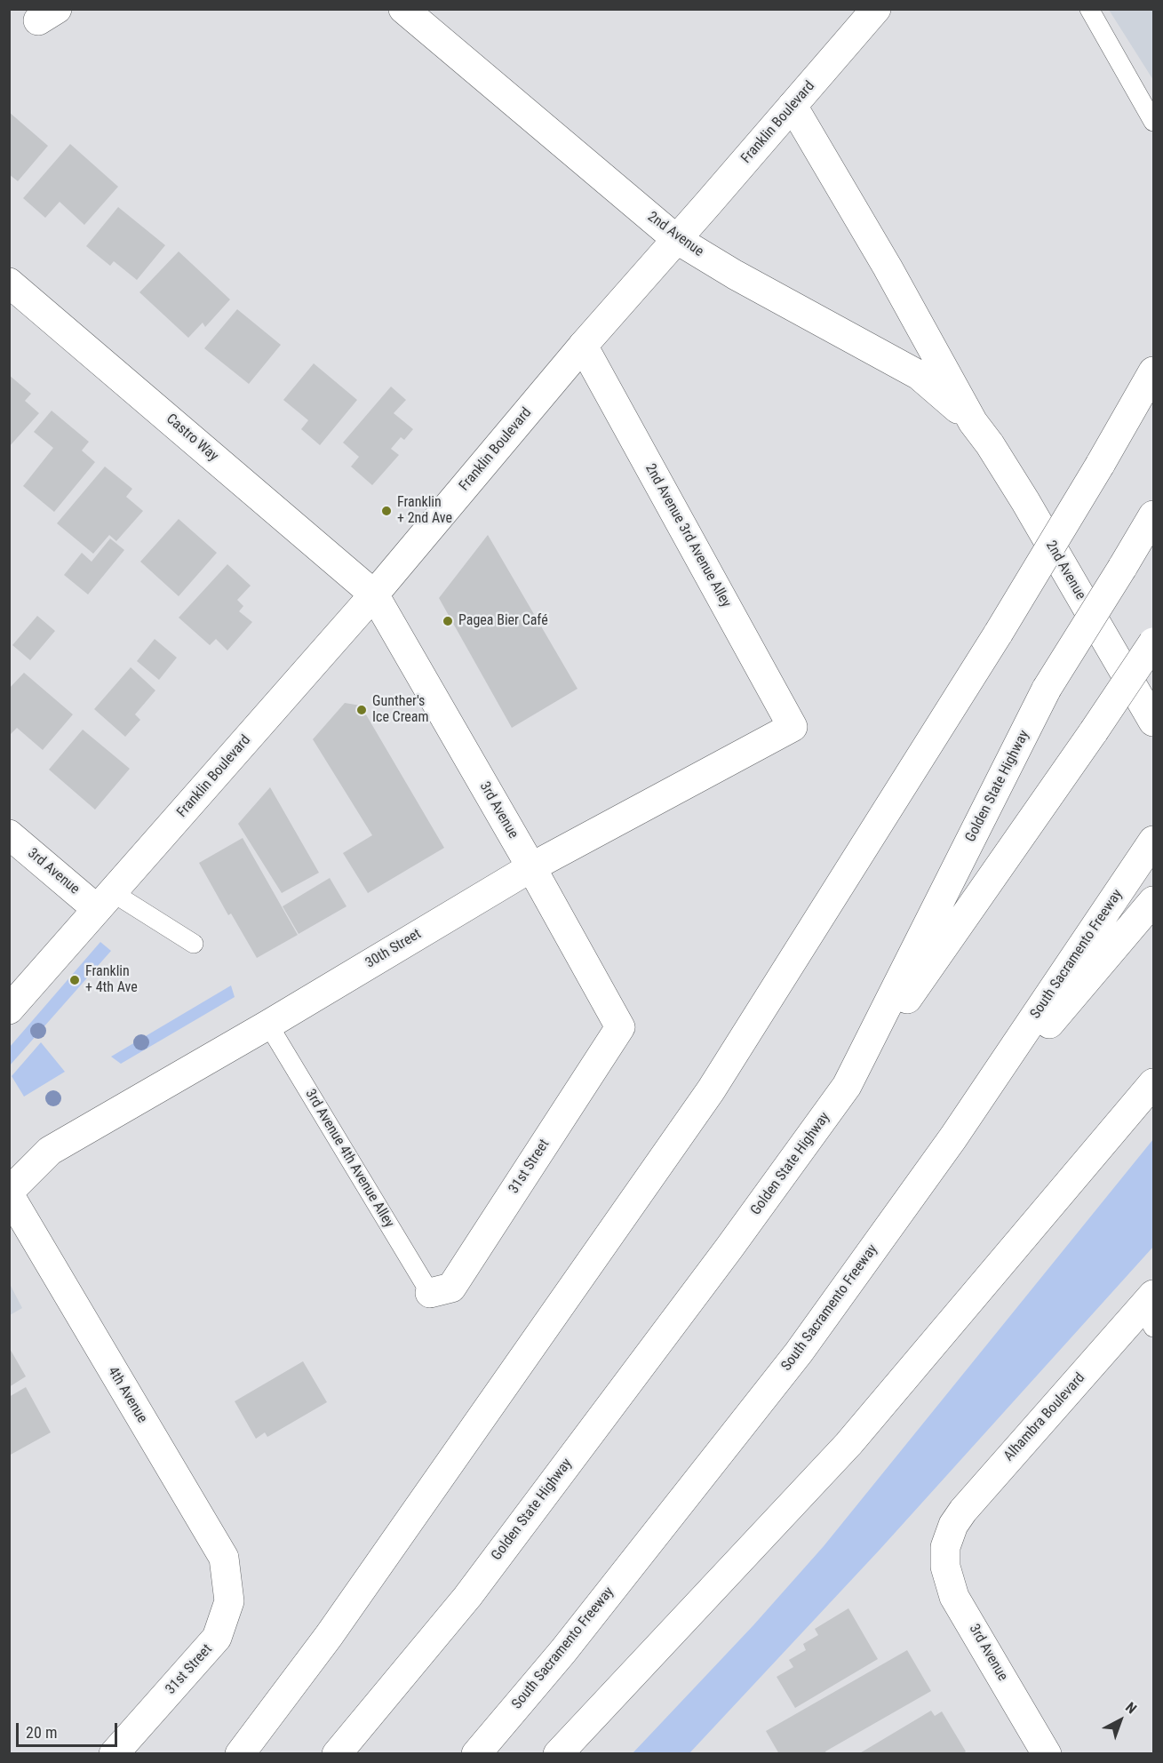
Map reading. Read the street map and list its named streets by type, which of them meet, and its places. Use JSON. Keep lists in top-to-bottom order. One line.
{"streets":{"main road":["Franklin Boulevard","2nd Avenue","Castro Way","2nd Avenue 3rd Avenue Alley","Golden State Highway","3rd Avenue","30th Street","South Sacramento Freeway","31st Street","4th Avenue","Alhambra Boulevard"],"lane":["3rd Avenue 4th Avenue Alley"]},"crossings":[["Franklin Boulevard","2nd Avenue"],["Franklin Boulevard","Castro Way"],["Franklin Boulevard","2nd Avenue 3rd Avenue Alley"],["Franklin Boulevard","3rd Avenue"],["Castro Way","3rd Avenue"],["2nd Avenue 3rd Avenue Alley","30th Street"],["3rd Avenue","30th Street"],["3rd Avenue","31st Street"],["3rd Avenue","Alhambra Boulevard"],["30th Street","3rd Avenue 4th Avenue Alley"],["30th Street","4th Avenue"],["3rd Avenue 4th Avenue Alley","31st Street"],["31st Street","4th Avenue"]],"places":["Franklin + 2nd Ave","Pagea Bier Café","Gunther's Ice Cream","Franklin + 4th Ave"],"scale_bar":"20 m","north":"top right"}
